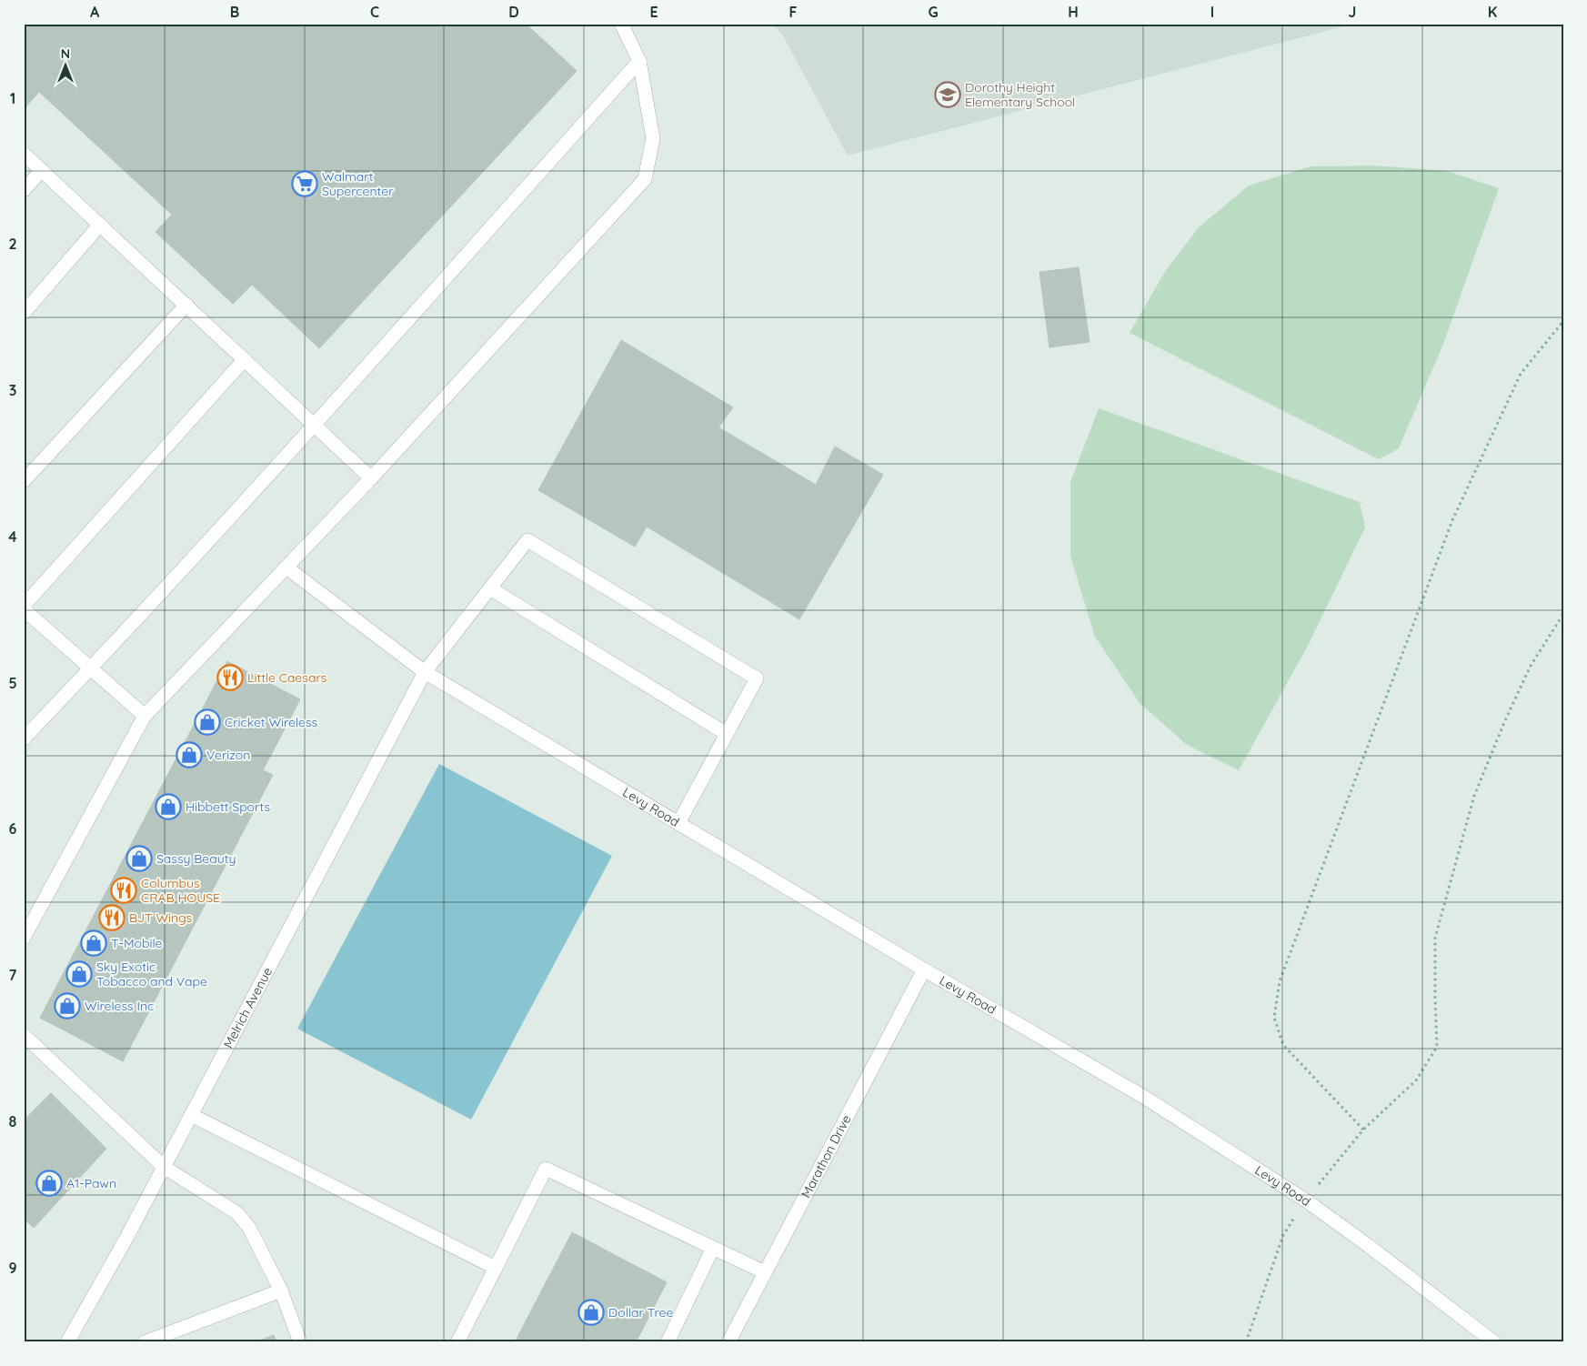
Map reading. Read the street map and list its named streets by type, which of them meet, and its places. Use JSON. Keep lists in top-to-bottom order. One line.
{"streets":{"street":["Levy Road","Melrich Avenue","Marathon Drive"]},"crossings":[["Levy Road","Melrich Avenue"],["Levy Road","Marathon Drive"]],"places":{"school or university":["Dorothy Height Elementary School"],"supermarket":["Walmart Supercenter"],"restaurant":["Little Caesars","Columbus CRAB HOUSE","BJT Wings"],"shop":["Cricket Wireless","Verizon","Hibbett Sports","Sassy Beauty","T-Mobile","Sky Exotic Tobacco and Vape","Wireless Inc","A1-Pawn","Dollar Tree"]},"north":"top","grid":{"columns":["A","B","C","D","E","F","G","H","I","J","K"],"rows":["1","2","3","4","5","6","7","8","9"]}}
